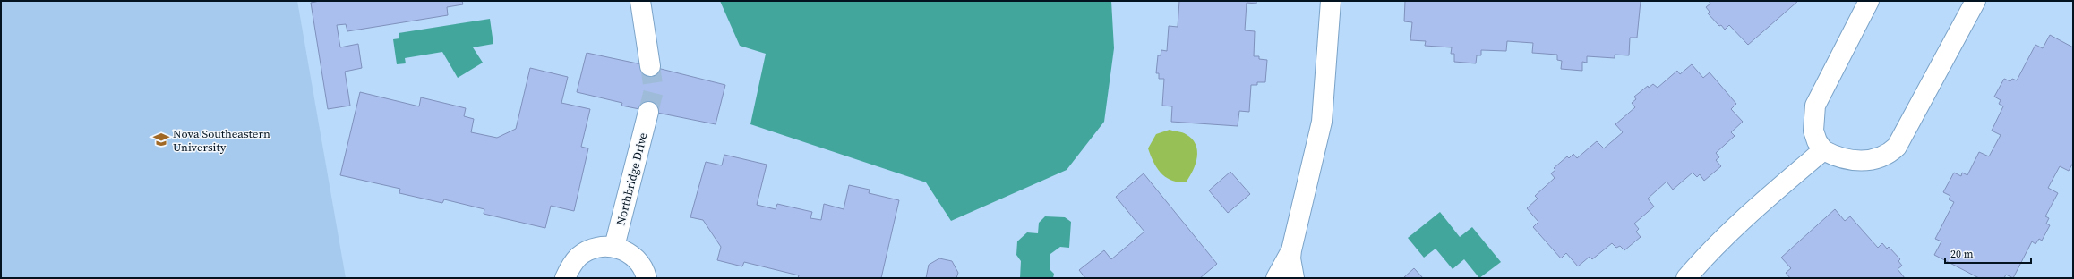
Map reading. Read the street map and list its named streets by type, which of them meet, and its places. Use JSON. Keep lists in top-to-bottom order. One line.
{"streets":{"lane":["Northbridge Drive"]},"places":{"school or university":["Nova Southeastern University"]},"scale_bar":"20 m"}
